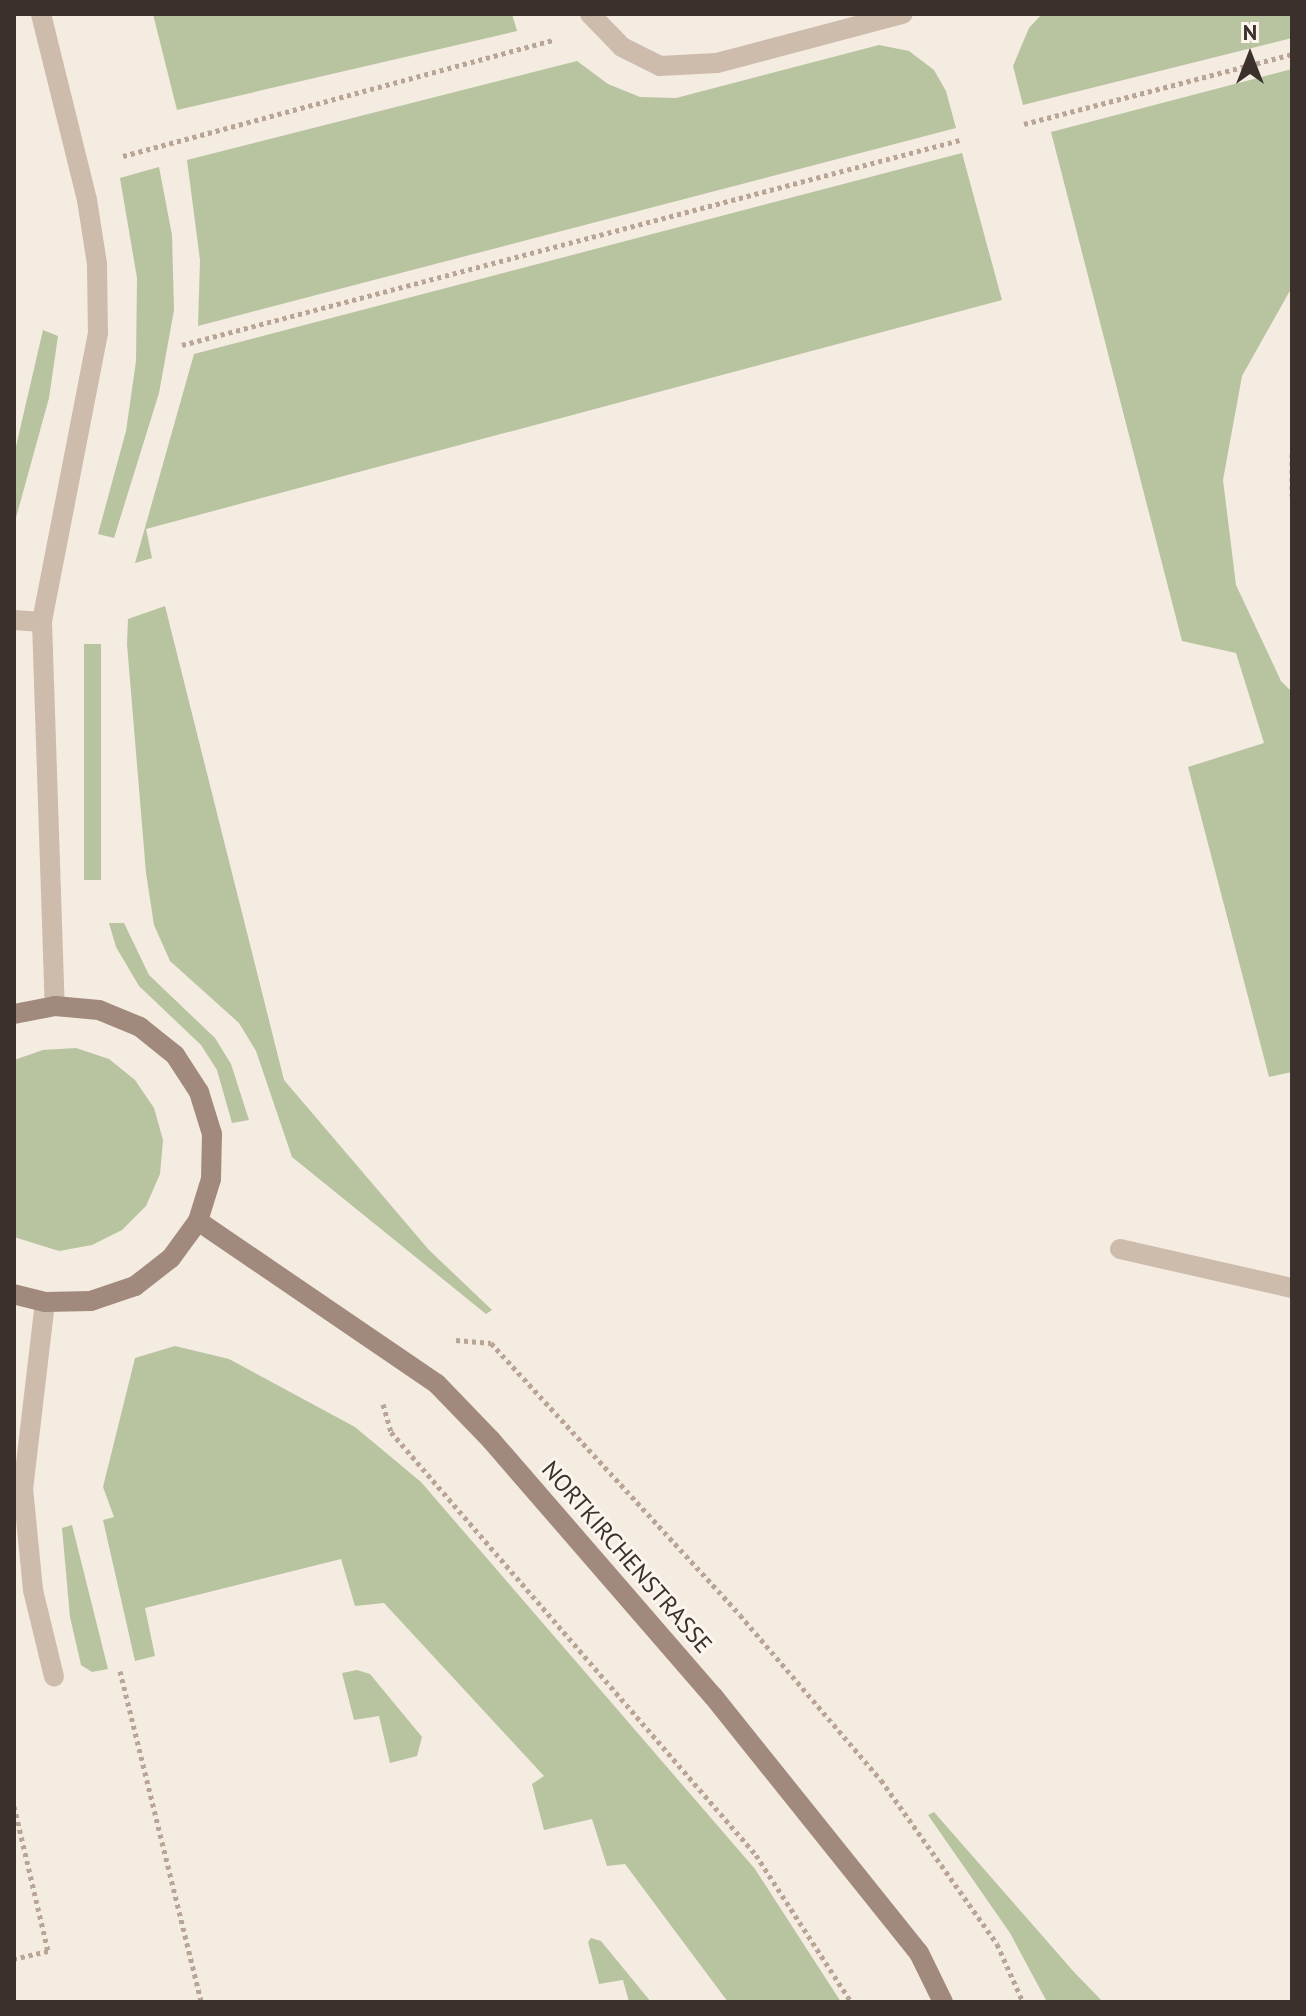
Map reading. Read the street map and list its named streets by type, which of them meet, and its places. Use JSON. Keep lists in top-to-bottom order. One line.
{"streets":{"main road":["NORTKIRCHENSTRASSE"]},"north":"top"}
